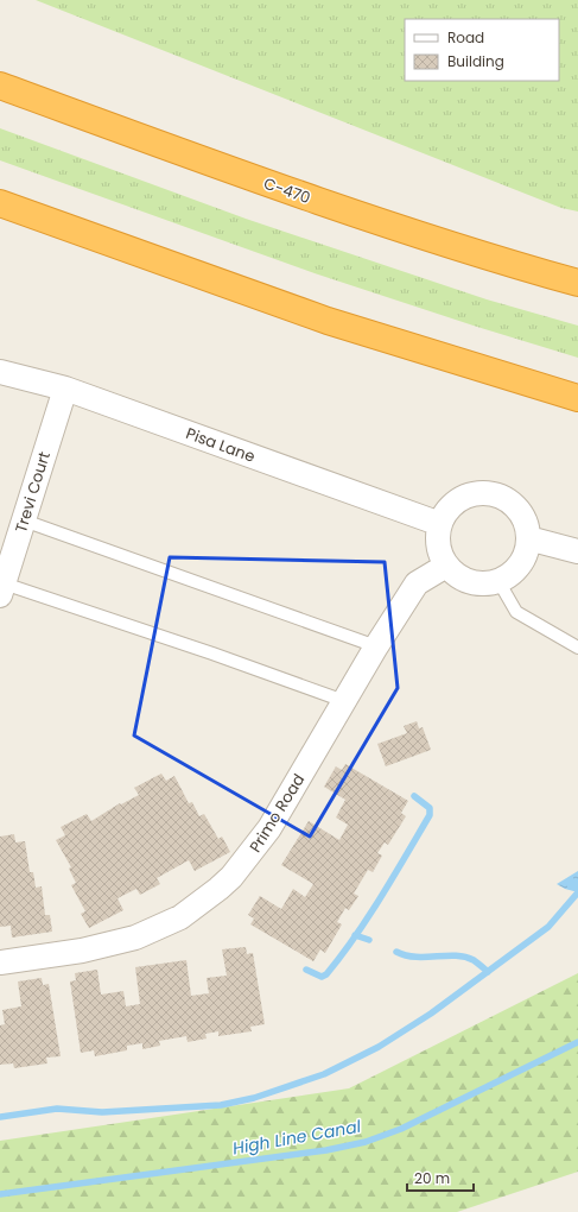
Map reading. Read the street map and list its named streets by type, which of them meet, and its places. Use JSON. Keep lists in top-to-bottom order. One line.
{"streets":{"highway":["C-470"],"street":["Pisa Lane","Trevi Court","Primo Road"]},"crossings":[["Pisa Lane","Trevi Court"],["Pisa Lane","Primo Road"]],"water":["High Line Canal"],"legend":["Road","Building"],"scale_bar":"20 m"}
